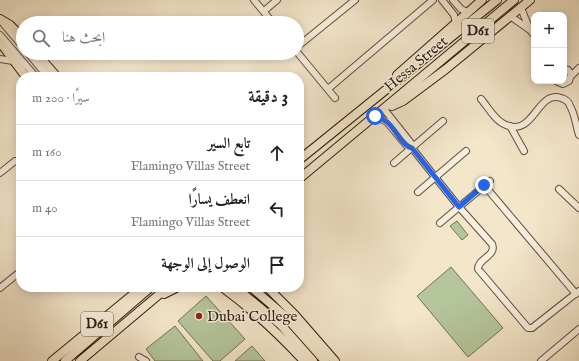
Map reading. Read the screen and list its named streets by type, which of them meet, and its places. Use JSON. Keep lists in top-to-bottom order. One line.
{"streets":{"main road":["D61","Hessa Street"]},"places":["Dubai College"],"page":{"map_buttons":["+","−"],"search":"ابحث هنا","heading":["3 دقيقة","سيرًا · 200 m"],"list":[["تابع السير","Flamingo Villas Street","160 m"],["انعطف يسارًا","Flamingo Villas Street","40 m"],"الوصول إلى الوجهة"]}}
